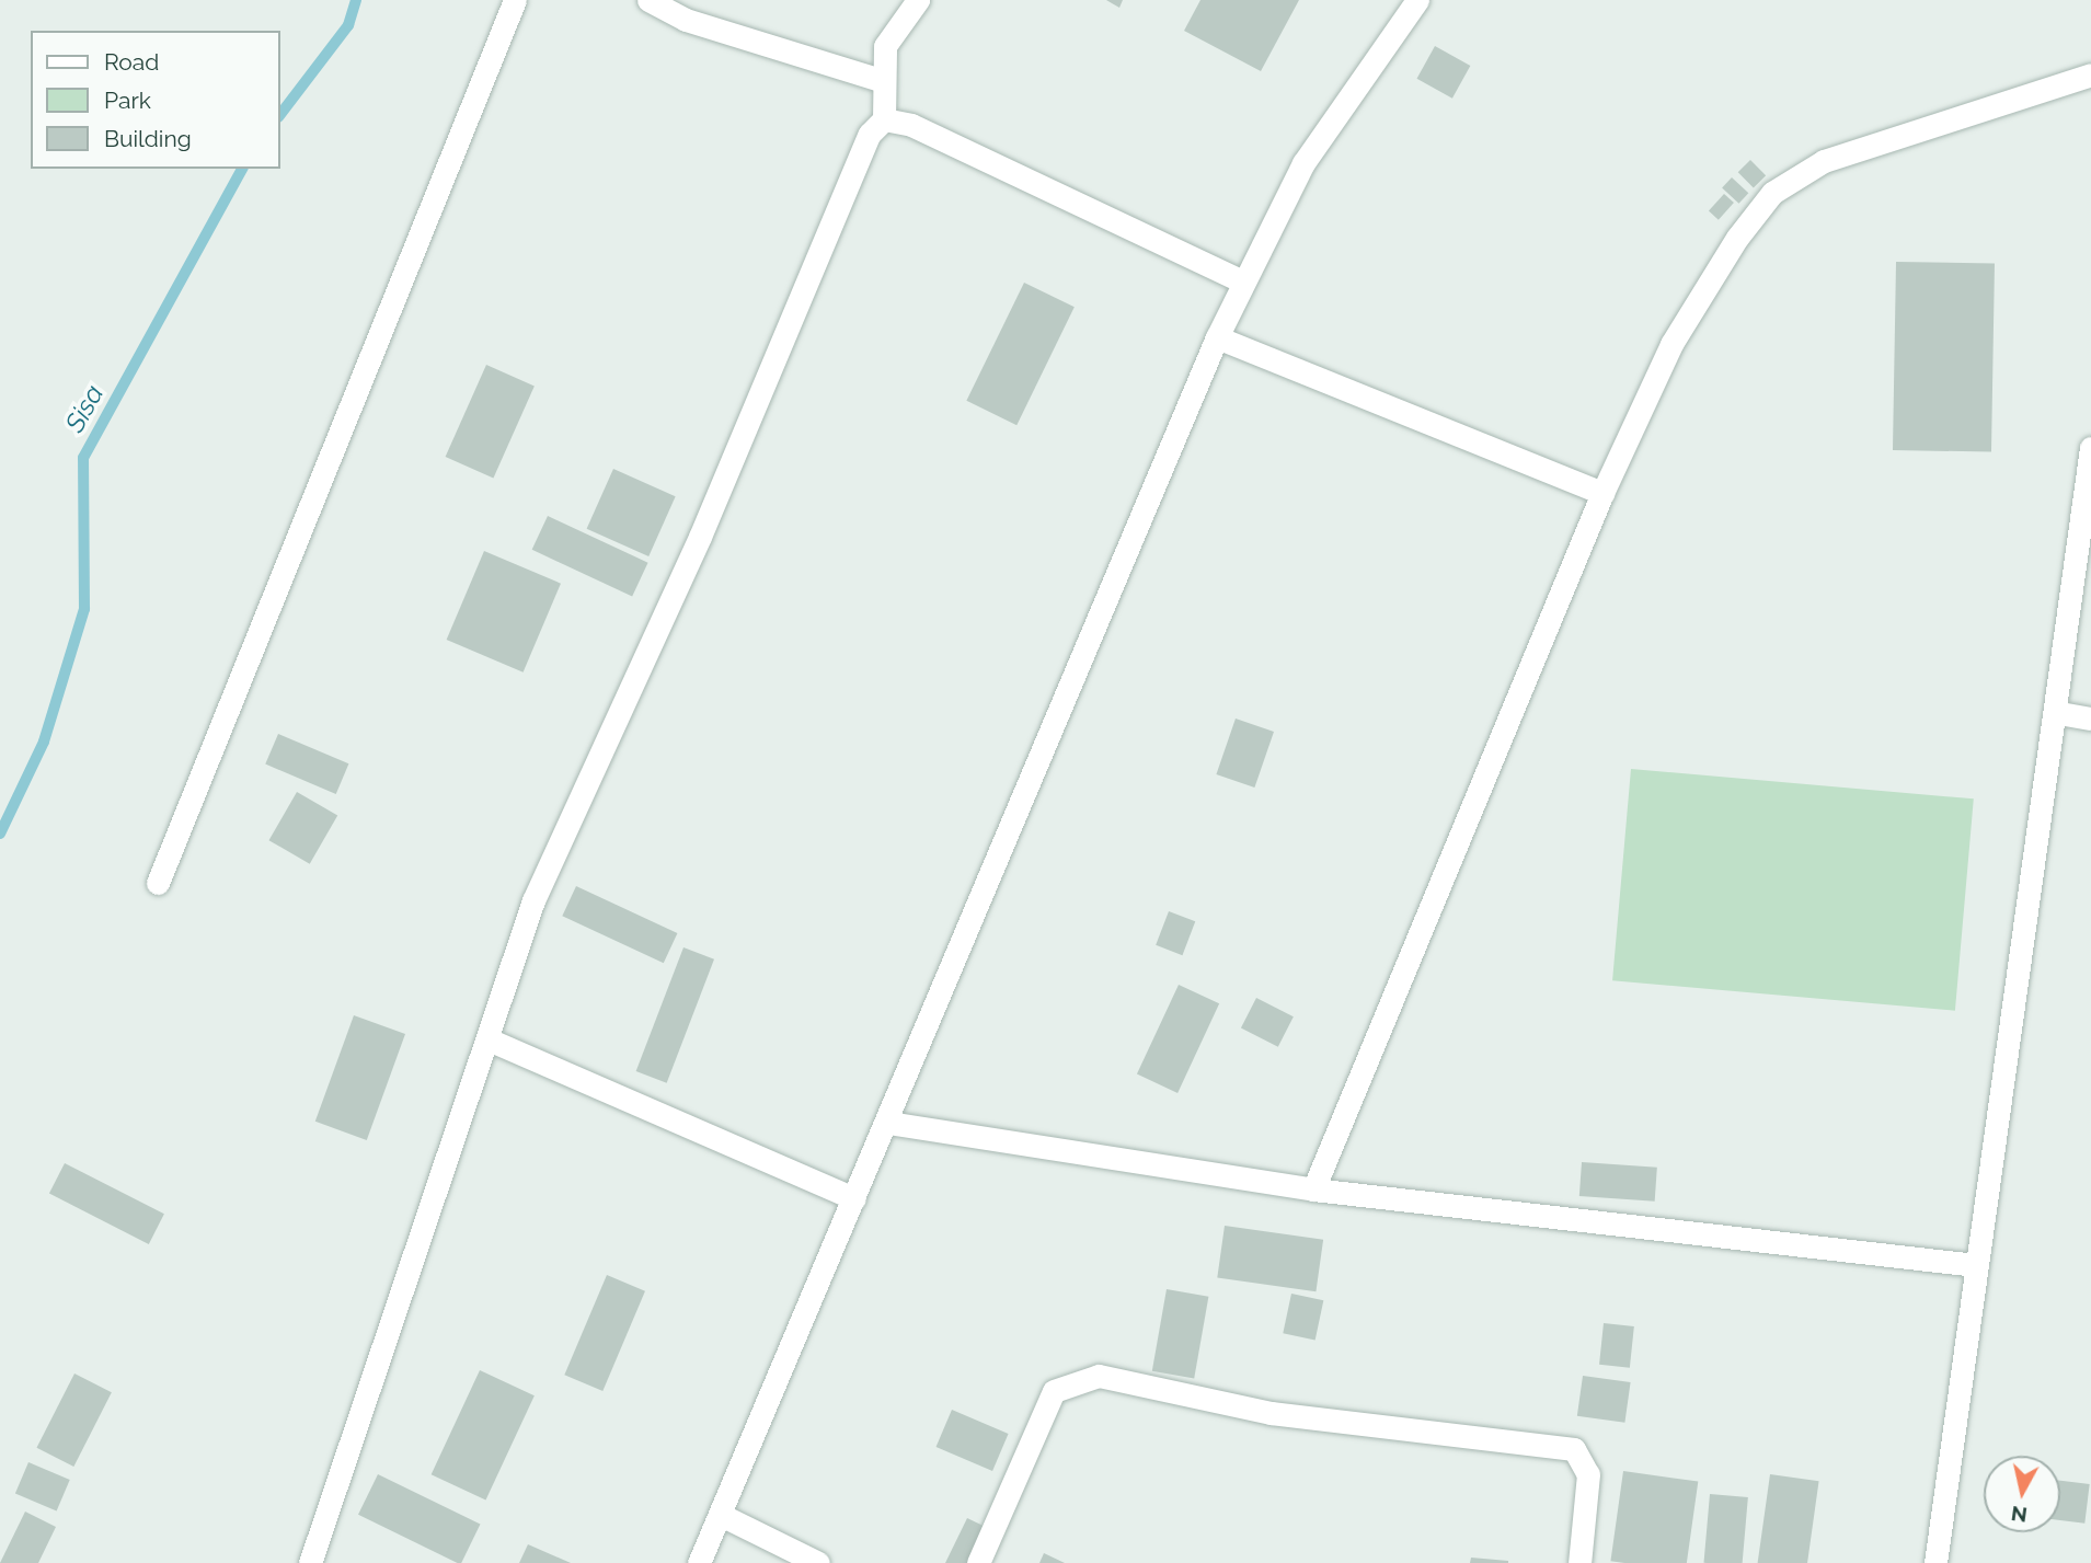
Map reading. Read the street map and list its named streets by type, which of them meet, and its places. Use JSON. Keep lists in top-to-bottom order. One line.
{"water":["Sisa"],"legend":["Road","Park","Building"],"north":"bottom"}
